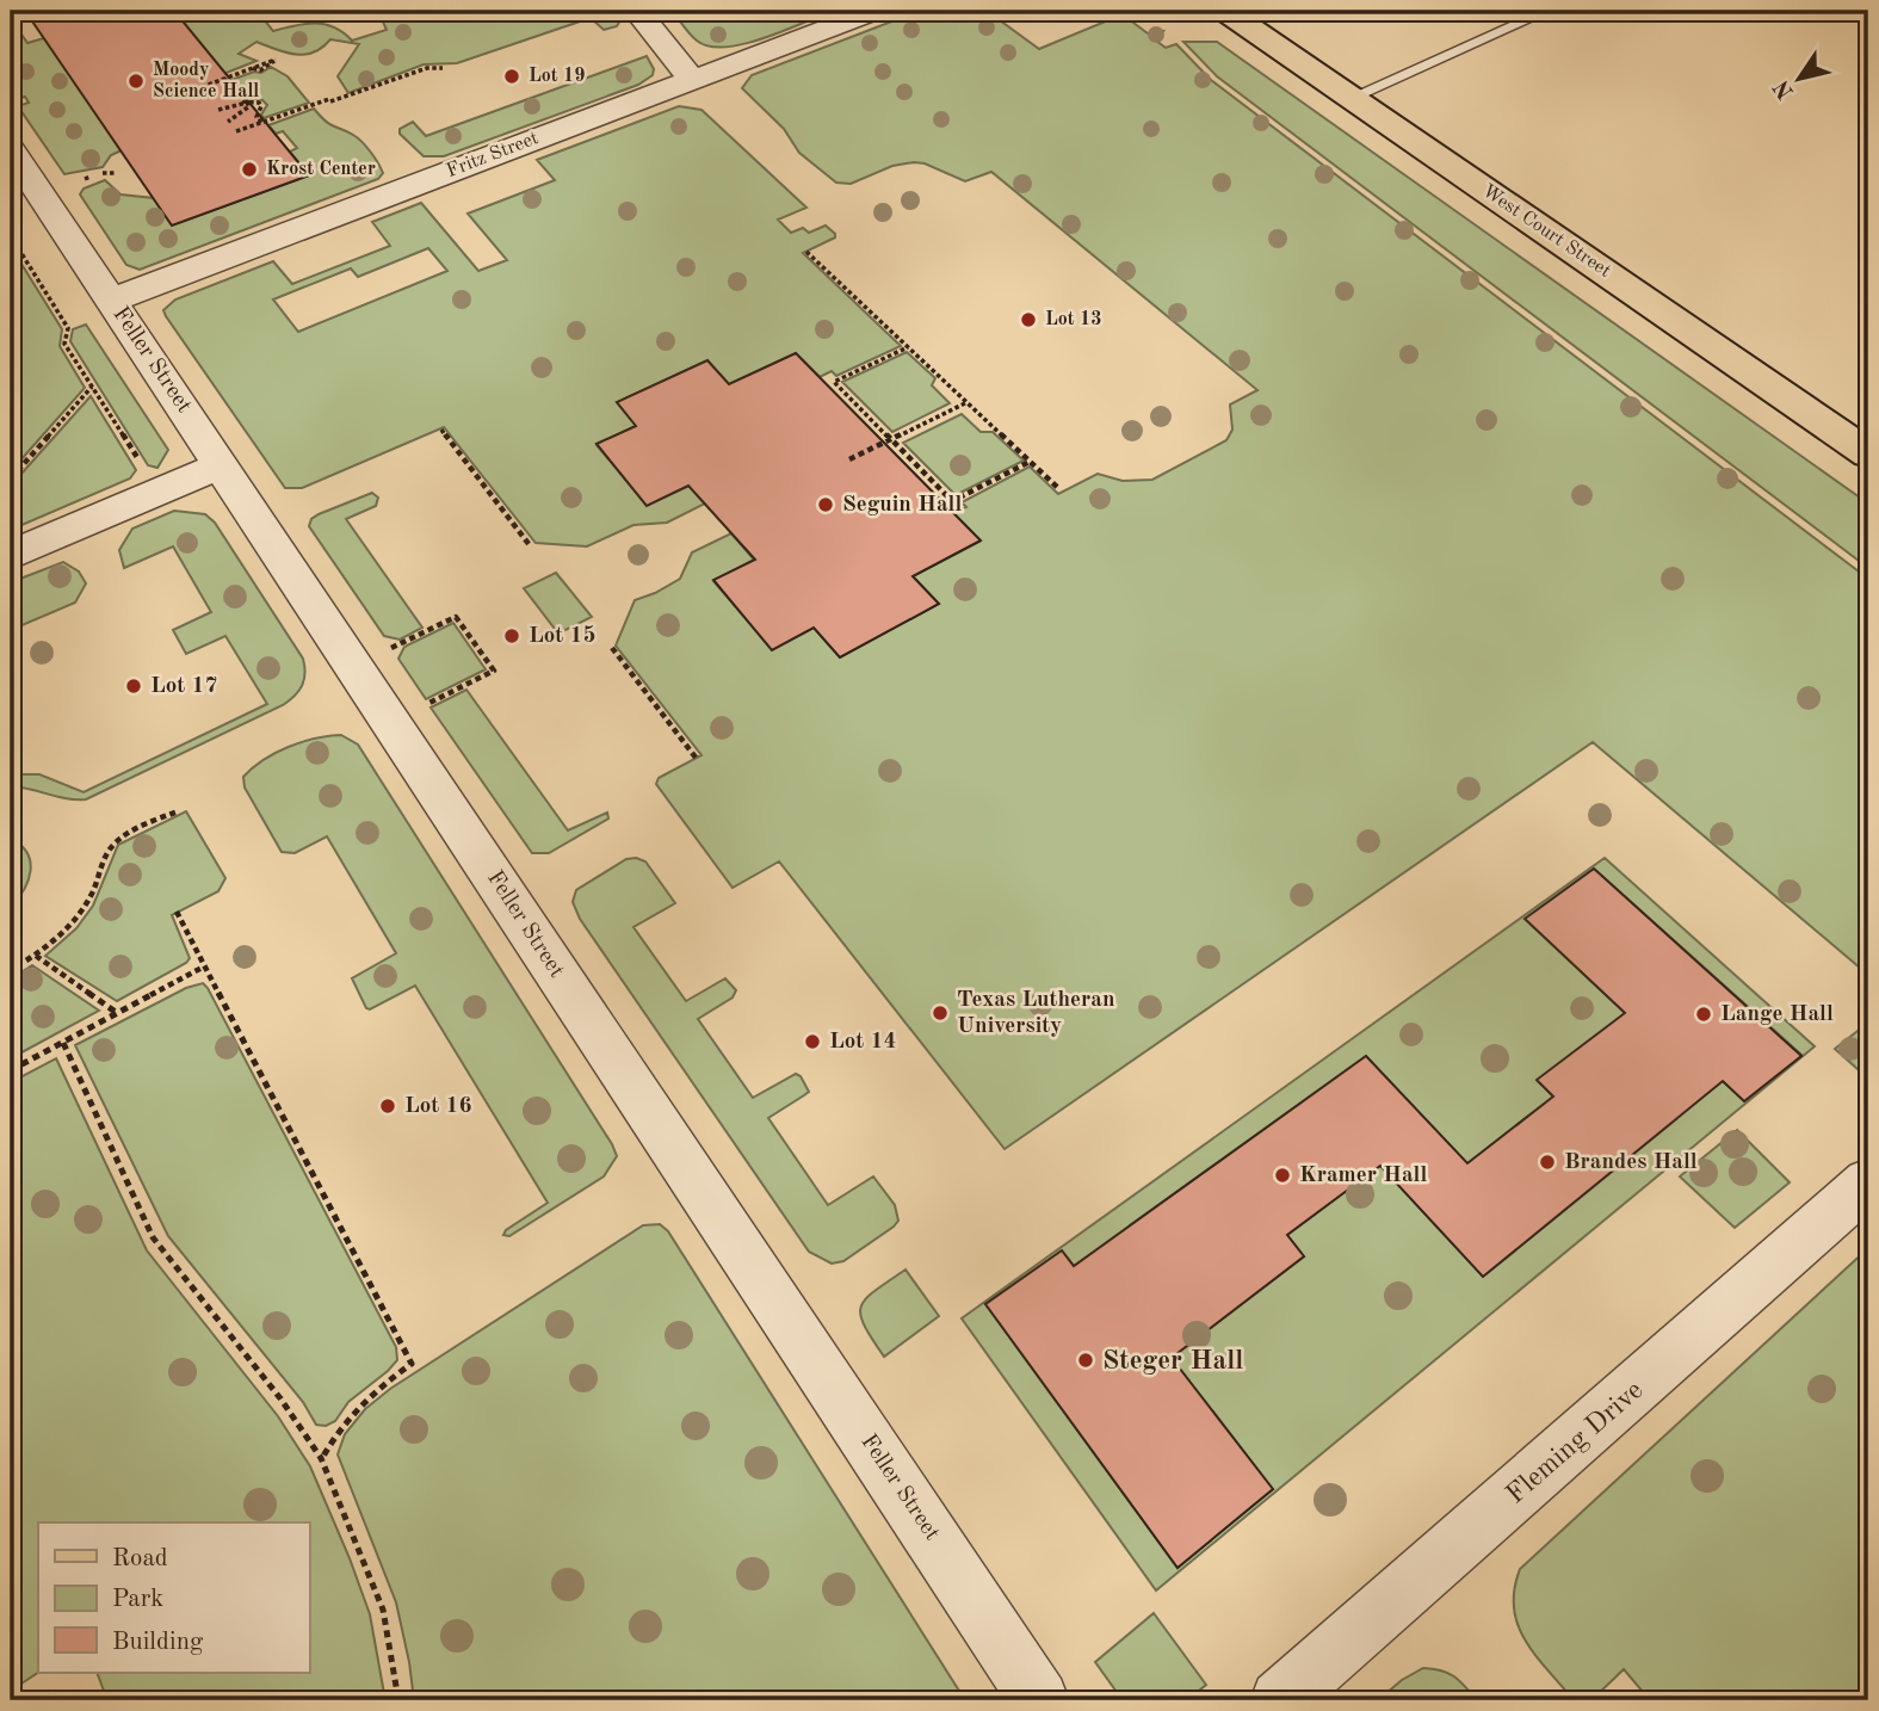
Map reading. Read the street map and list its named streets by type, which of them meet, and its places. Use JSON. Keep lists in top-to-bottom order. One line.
{"streets":{"main road":["West Court Street"],"street":["Fritz Street","Feller Street","Fleming Drive"]},"crossings":[["Fritz Street","Feller Street"]],"places":["Lot 19","Moody Science Hall","Krost Center","Lot 13","Seguin Hall","Lot 15","Lot 17","Texas Lutheran University","Lange Hall","Lot 14","Lot 16","Brandes Hall","Kramer Hall","Steger Hall"],"legend":["Road","Park","Building"],"north":"bottom left"}
